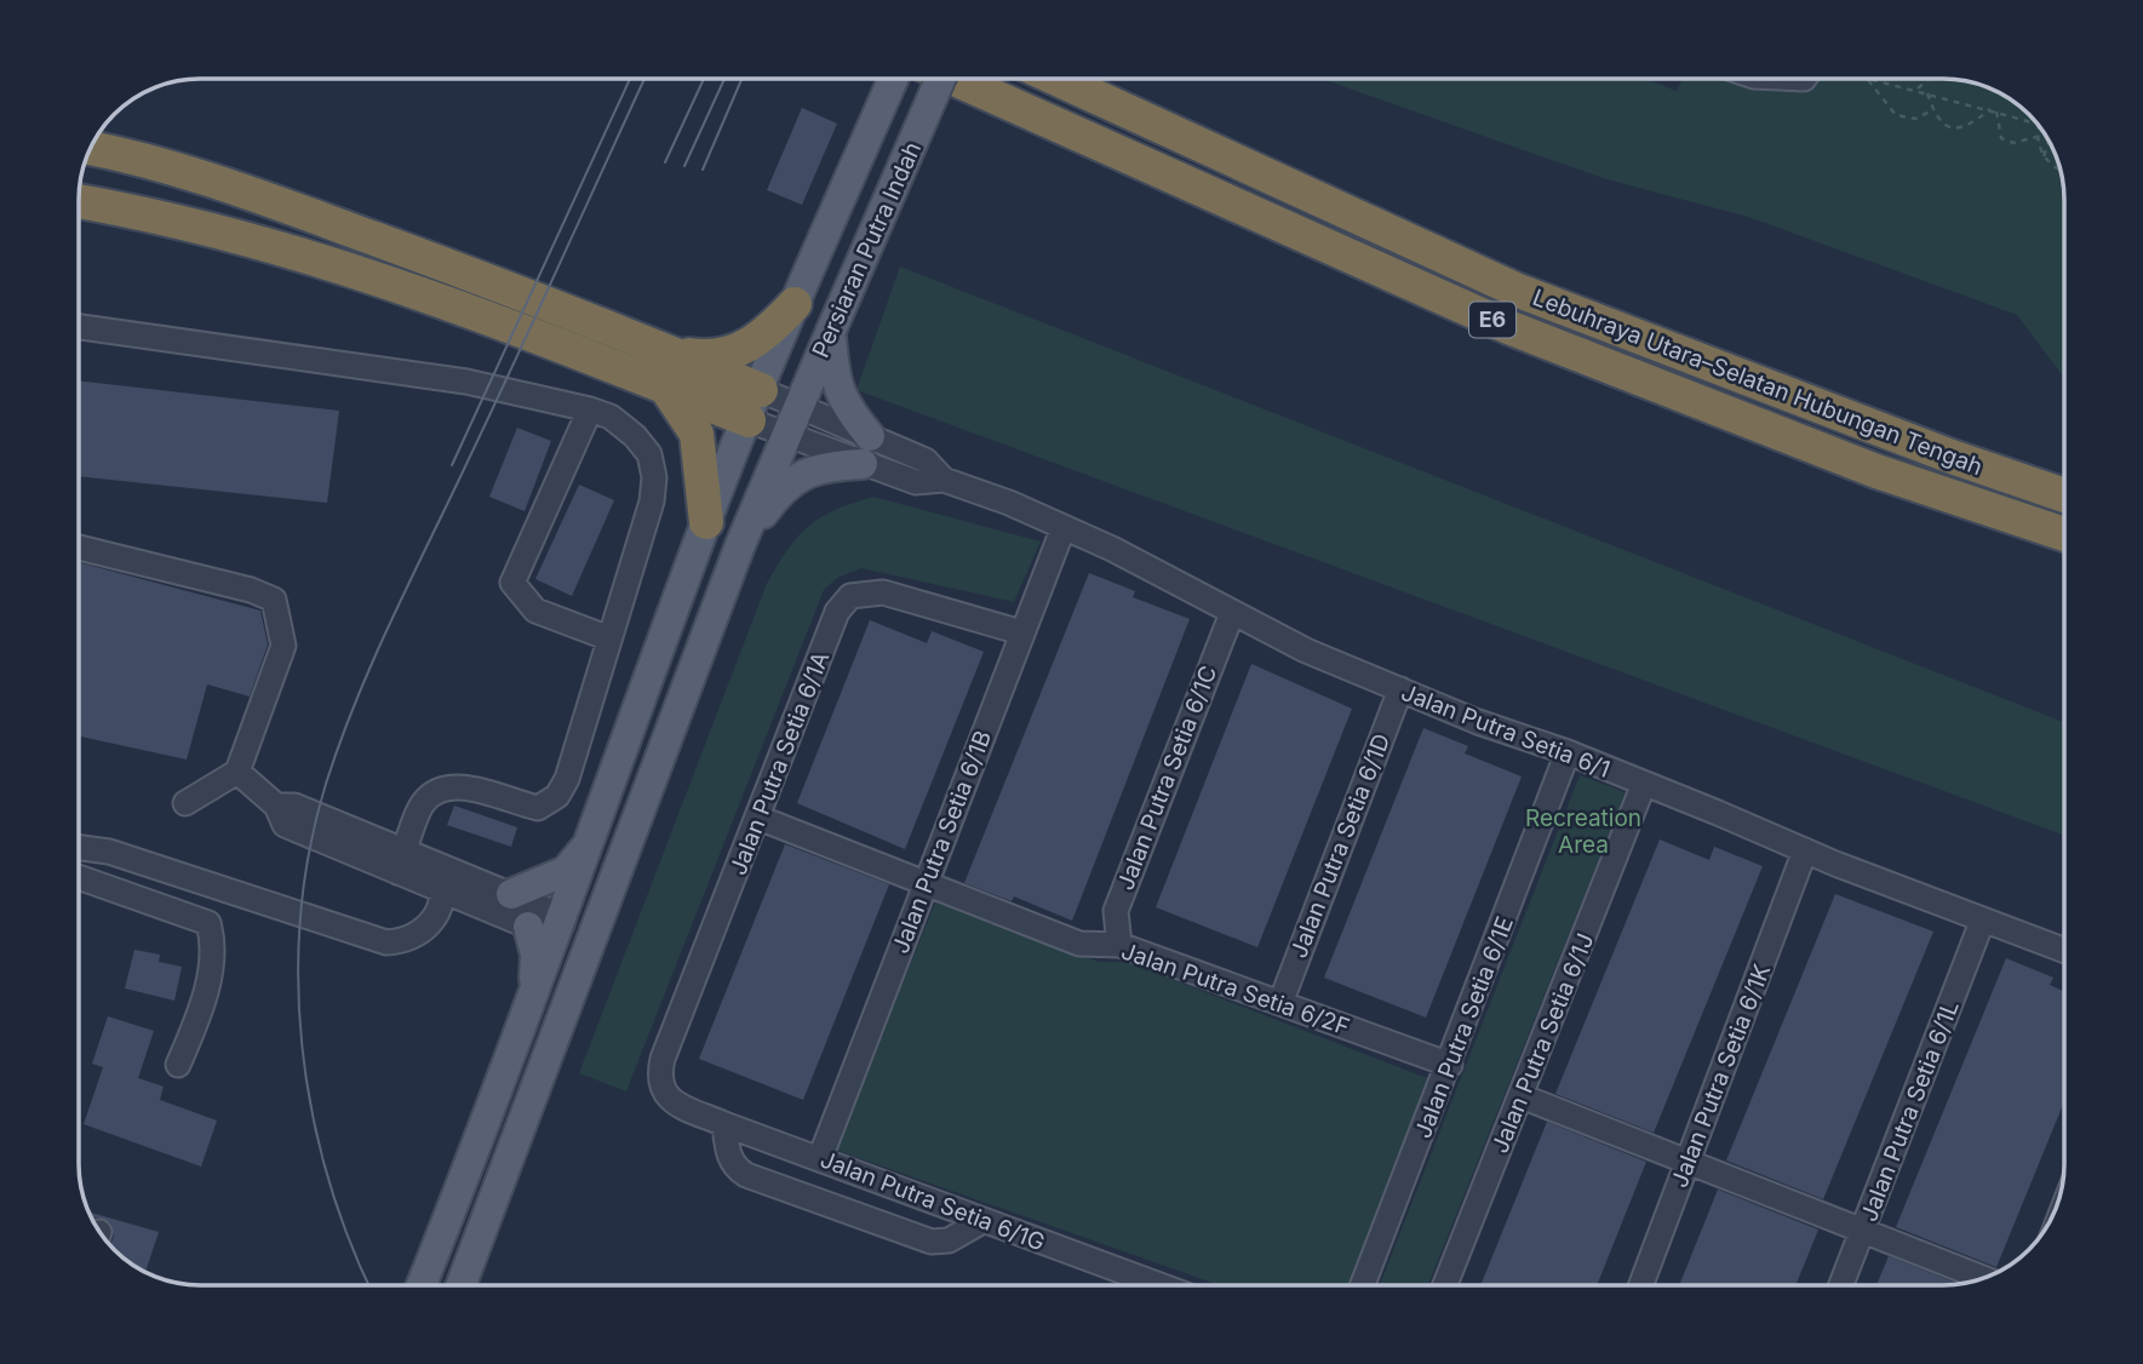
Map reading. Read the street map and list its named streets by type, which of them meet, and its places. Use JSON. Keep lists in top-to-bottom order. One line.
{"streets":{"highway":["E6","Lebuhraya Utara–Selatan Hubungan Tengah"],"main road":["Persiaran Putra Indah"],"street":["Jalan Putra Setia 6/1","Jalan Putra Setia 6/1A","Jalan Putra Setia 6/1C","Jalan Putra Setia 6/1B","Jalan Putra Setia 6/1D","Jalan Putra Setia 6/2F","Jalan Putra Setia 6/1E","Jalan Putra Setia 6/1J","Jalan Putra Setia 6/1K","Jalan Putra Setia 6/1L","Jalan Putra Setia 6/1G"]},"crossings":[["Jalan Putra Setia 6/1","Jalan Putra Setia 6/1C"],["Jalan Putra Setia 6/1","Jalan Putra Setia 6/1B"],["Jalan Putra Setia 6/1","Jalan Putra Setia 6/1D"],["Jalan Putra Setia 6/1","Jalan Putra Setia 6/1E"],["Jalan Putra Setia 6/1","Jalan Putra Setia 6/1J"],["Jalan Putra Setia 6/1","Jalan Putra Setia 6/1K"],["Jalan Putra Setia 6/1","Jalan Putra Setia 6/1L"],["Jalan Putra Setia 6/1A","Jalan Putra Setia 6/1B"],["Jalan Putra Setia 6/1A","Jalan Putra Setia 6/2F"],["Jalan Putra Setia 6/1A","Jalan Putra Setia 6/1G"],["Jalan Putra Setia 6/1C","Jalan Putra Setia 6/2F"],["Jalan Putra Setia 6/1B","Jalan Putra Setia 6/2F"],["Jalan Putra Setia 6/1B","Jalan Putra Setia 6/1G"],["Jalan Putra Setia 6/1D","Jalan Putra Setia 6/2F"],["Jalan Putra Setia 6/2F","Jalan Putra Setia 6/1E"]],"parks":["Recreation Area"]}
